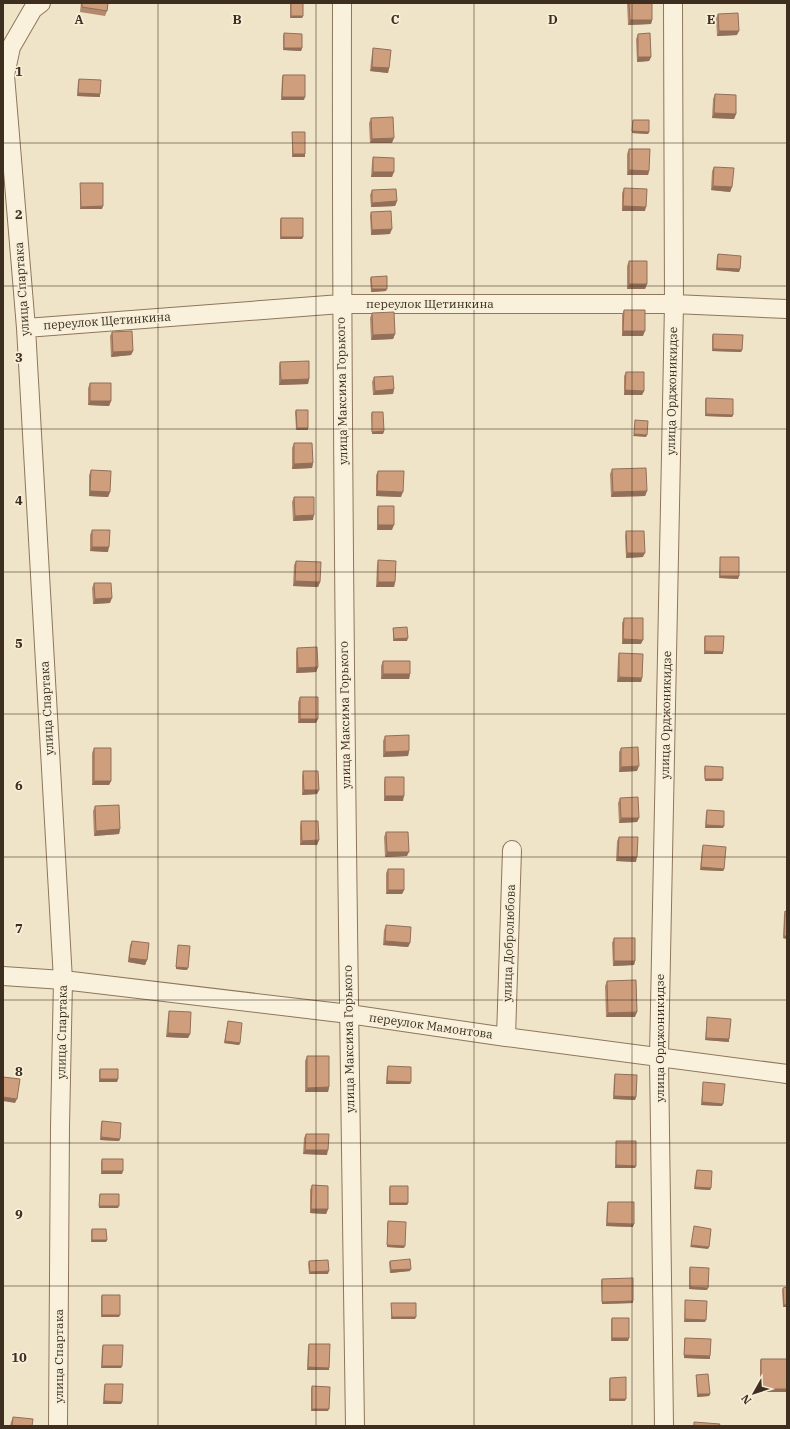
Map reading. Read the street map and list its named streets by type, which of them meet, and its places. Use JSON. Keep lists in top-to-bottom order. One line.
{"streets":{"street":["улица Спартака","переулок Щетинкина","улица Максима Горького","улица Орджоникидзе","улица Добролюбова","переулок Мамонтова"]},"crossings":[["улица Спартака","переулок Щетинкина"],["улица Спартака","переулок Мамонтова"],["переулок Щетинкина","улица Максима Горького"],["переулок Щетинкина","улица Орджоникидзе"],["улица Максима Горького","переулок Мамонтова"],["улица Орджоникидзе","переулок Мамонтова"],["улица Добролюбова","переулок Мамонтова"]],"north":"bottom left","grid":{"columns":["A","B","C","D","E"],"rows":["1","2","3","4","5","6","7","8","9","10"]}}
